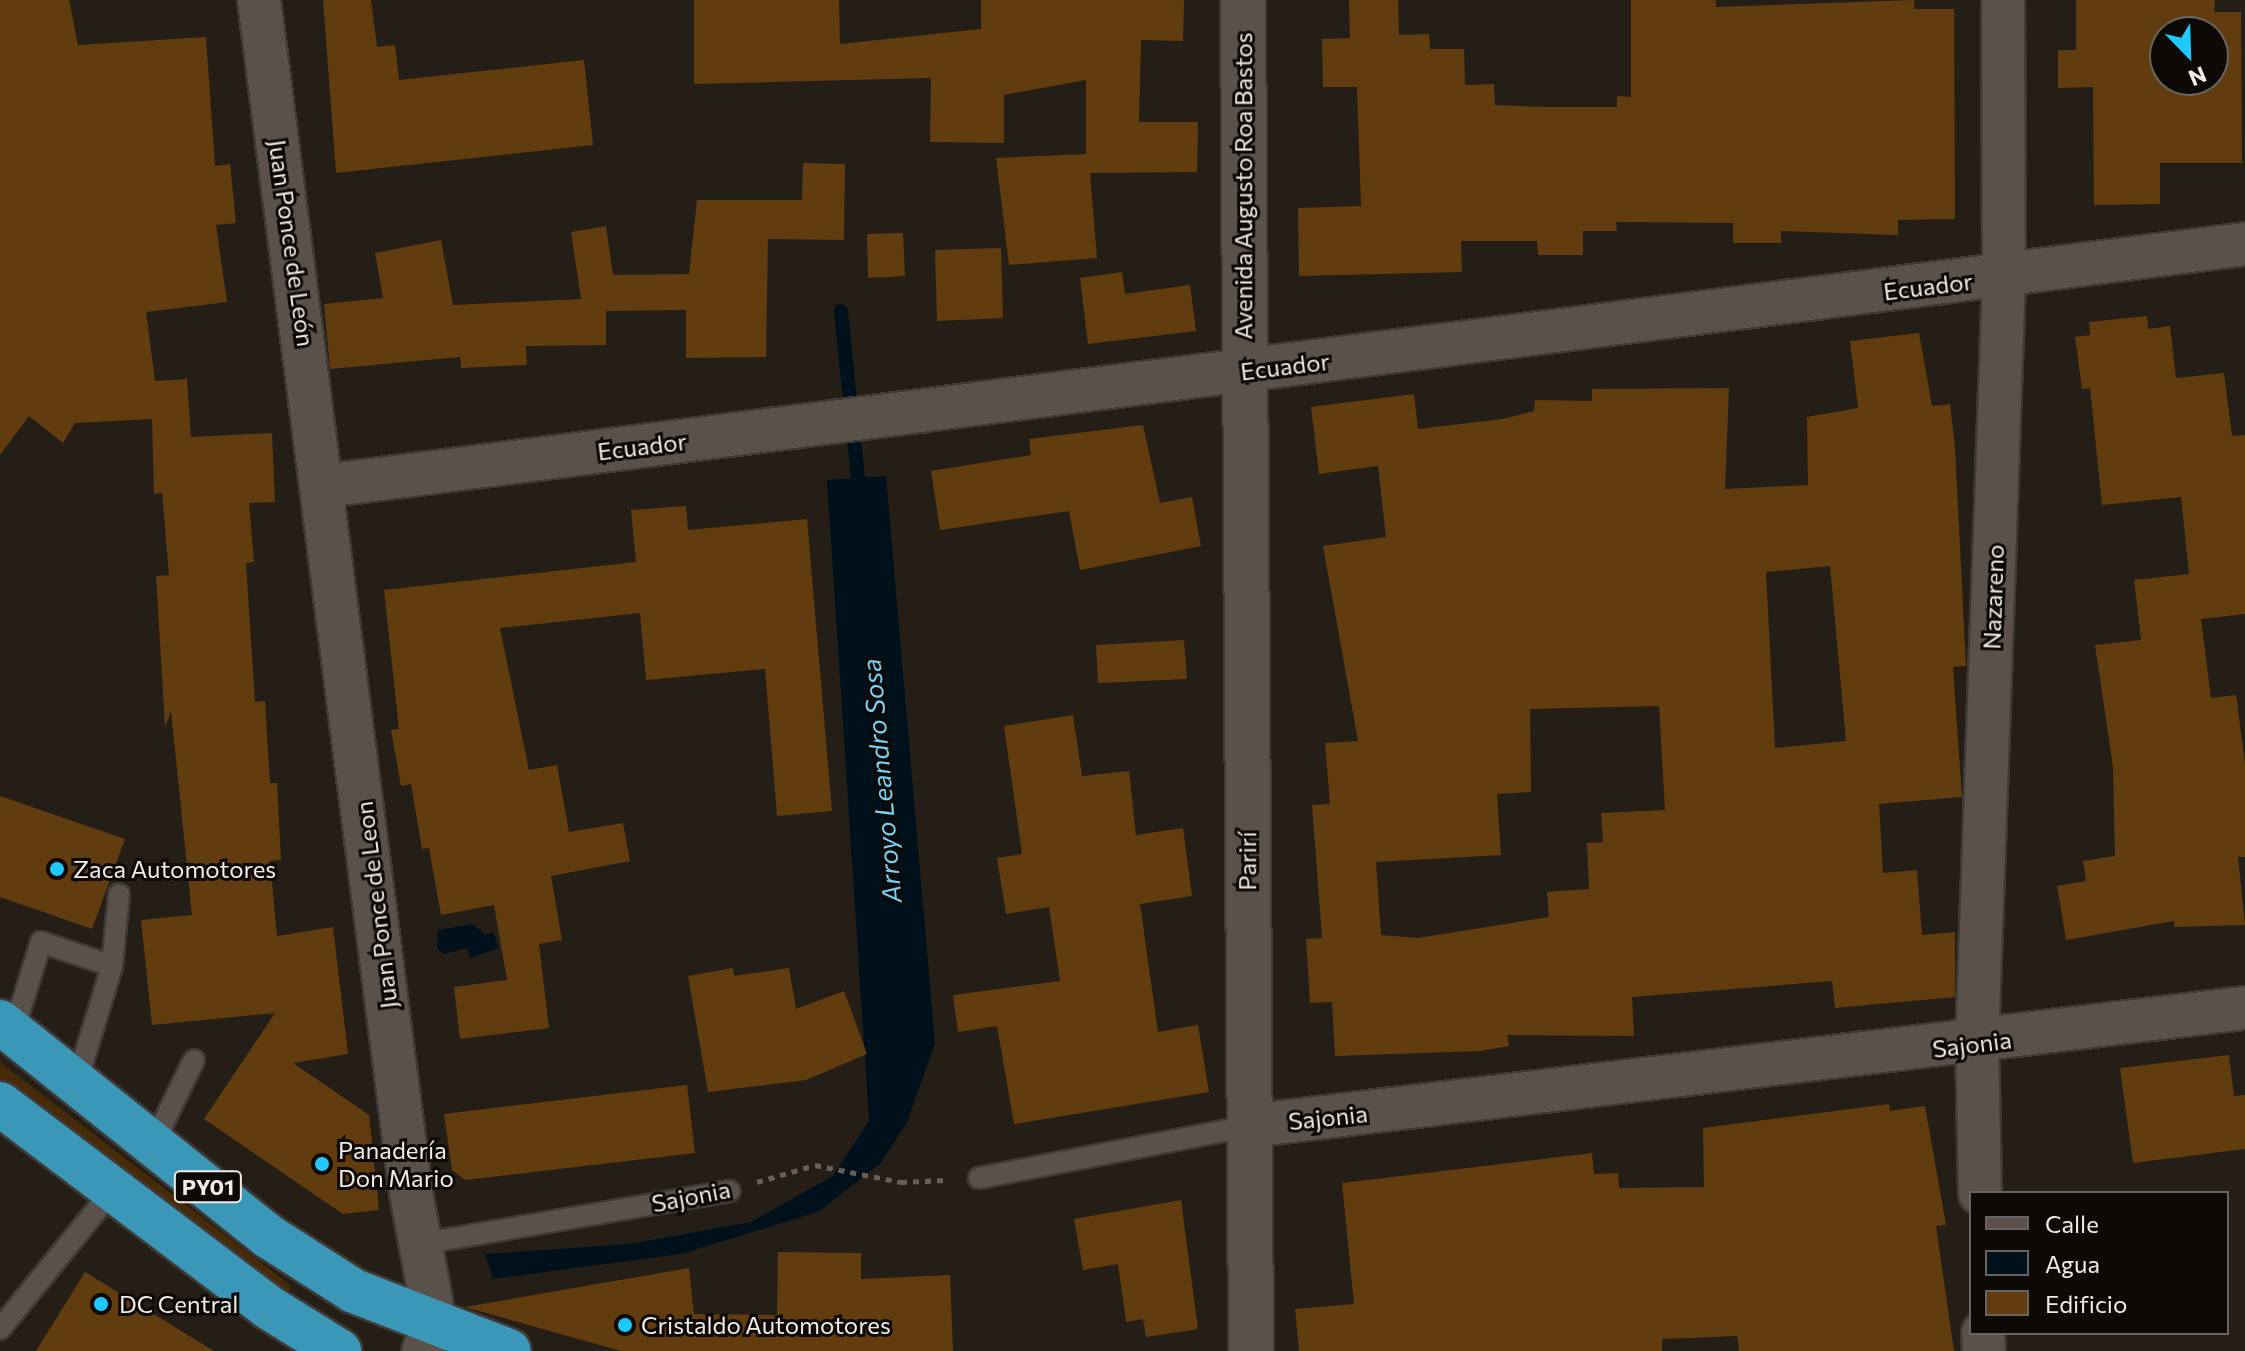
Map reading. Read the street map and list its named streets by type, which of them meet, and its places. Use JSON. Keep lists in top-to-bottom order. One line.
{"streets":{"highway":["PY01"],"main road":["Avenida Augusto Roa Bastos","Parirí"],"street":["Juan Ponce de León","Ecuador","Nazareno","Juan Ponce de Leon","Sajonia"]},"crossings":[["Avenida Augusto Roa Bastos","Ecuador"],["Avenida Augusto Roa Bastos","Parirí"],["Juan Ponce de León","Ecuador"],["Juan Ponce de León","Juan Ponce de Leon"],["Ecuador","Nazareno"],["Ecuador","Parirí"],["Ecuador","Juan Ponce de Leon"],["Nazareno","Sajonia"],["Parirí","Sajonia"],["Juan Ponce de Leon","Sajonia"],["Juan Ponce de Leon","PY01"]],"water":["Arroyo Leandro Sosa"],"places":["Zaca Automotores","Panadería Don Mario","DC Central","Cristaldo Automotores"],"legend":["Calle","Agua","Edificio"],"north":"bottom right"}
